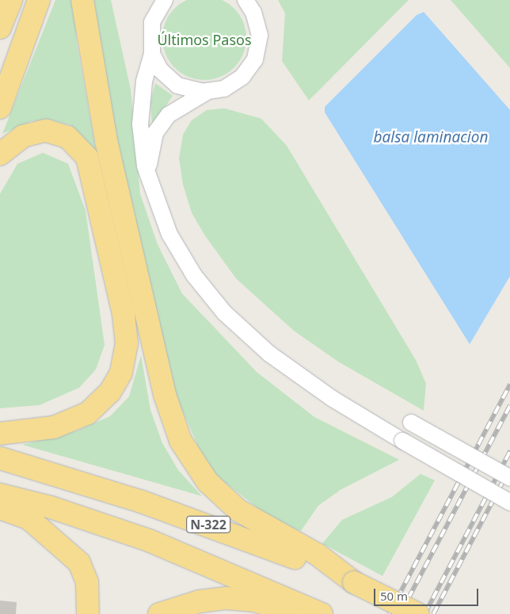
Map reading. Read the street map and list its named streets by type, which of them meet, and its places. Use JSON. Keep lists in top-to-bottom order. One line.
{"streets":{"highway":["N-322"]},"water":["balsa laminacion"],"parks":["Últimos Pasos"],"scale_bar":"50 m"}
